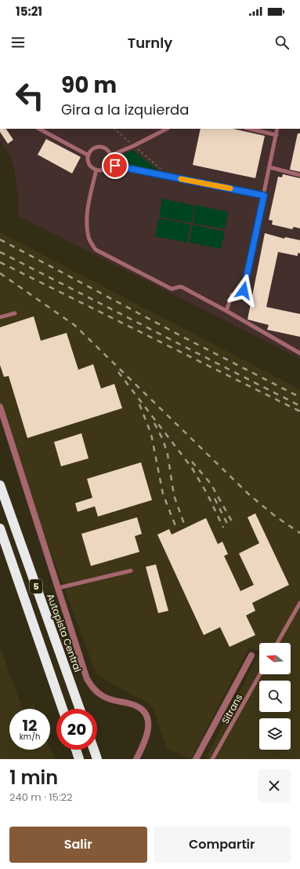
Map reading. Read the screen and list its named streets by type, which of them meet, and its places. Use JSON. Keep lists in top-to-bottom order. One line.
{"streets":{"highway":["5","Autopista Central"],"lane":["Sitrans"]},"north":"left","page":{"status":"15:21","header":"Turnly","turn":["90 m","Gira a la izquierda"],"speed":"12 km/h","limit":"20","heading":["1 min","240 m · 15:22"],"buttons":["Salir","Compartir"]}}
